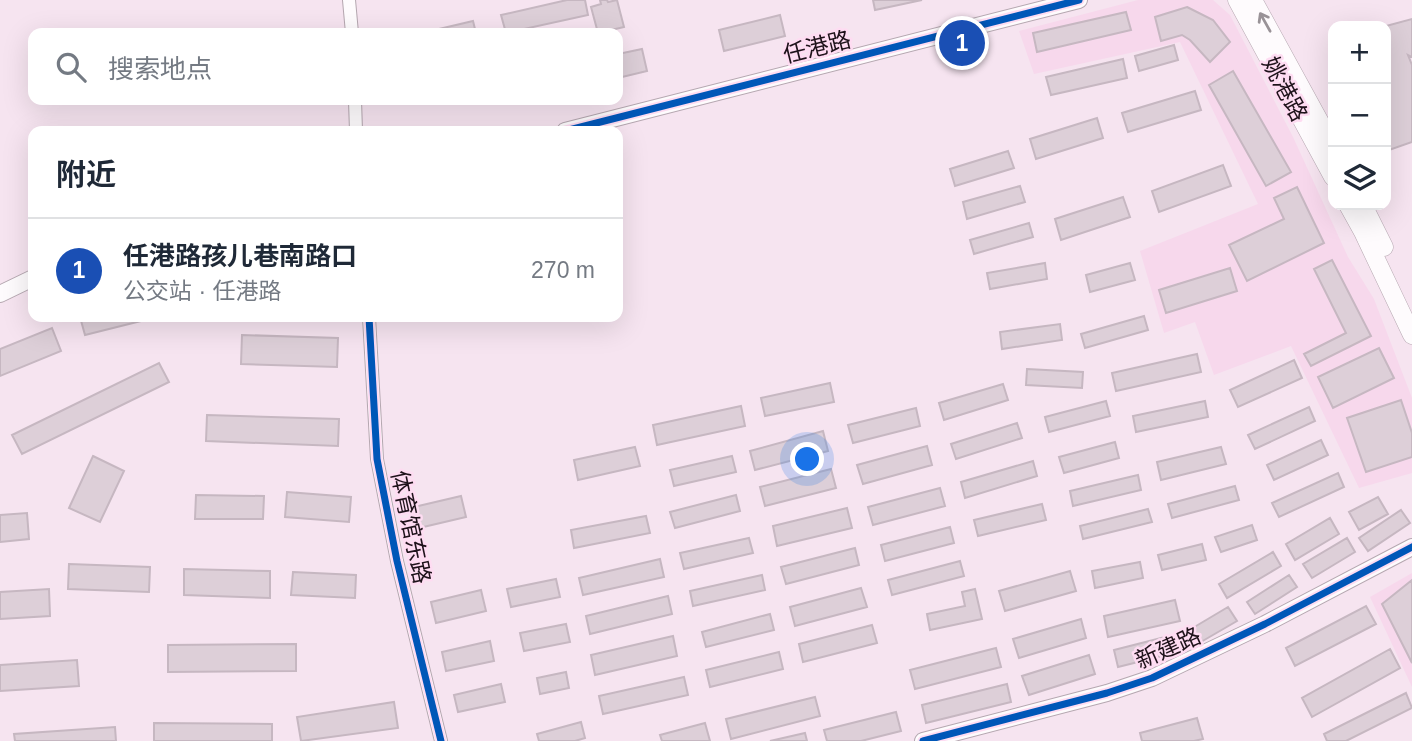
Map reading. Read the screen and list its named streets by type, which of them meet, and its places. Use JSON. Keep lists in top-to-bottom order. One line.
{"streets":{"main road":["姚港路"],"street":["任港路","体育馆东路","新建路"]},"page":{"pins":"1","map_buttons":["+","−"],"search":"搜索地点","heading":"附近","list":[{"mark":"1","name":"任港路孩儿巷南路口","note":"公交站 · 任港路","value":"270 m"}]}}
